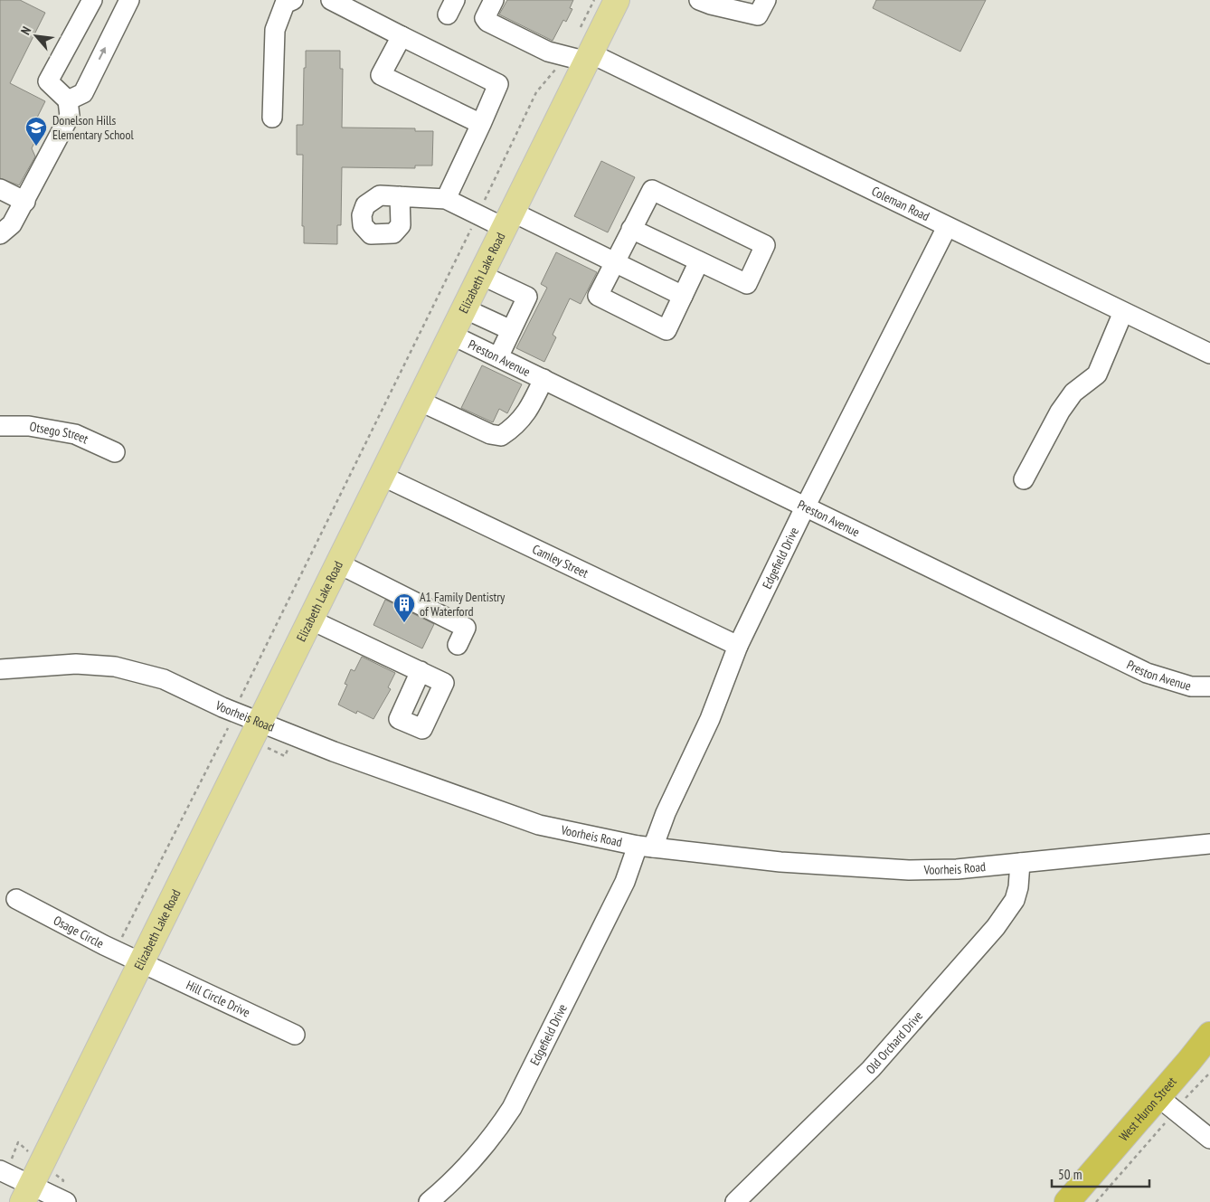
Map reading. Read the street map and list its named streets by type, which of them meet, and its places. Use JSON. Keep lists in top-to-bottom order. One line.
{"streets":{"highway":["West Huron Street"],"main road":["Elizabeth Lake Road"],"street":["Coleman Road","Preston Avenue","Otsego Street","Edgefield Drive","Camley Street","Voorheis Road","Osage Circle","Hill Circle Drive","Old Orchard Drive"]},"crossings":[["Coleman Road","Elizabeth Lake Road"],["Coleman Road","Edgefield Drive"],["Elizabeth Lake Road","Preston Avenue"],["Elizabeth Lake Road","Camley Street"],["Elizabeth Lake Road","Voorheis Road"],["Elizabeth Lake Road","Osage Circle"],["Elizabeth Lake Road","Hill Circle Drive"],["Preston Avenue","Edgefield Drive"],["Edgefield Drive","Camley Street"],["Edgefield Drive","Voorheis Road"],["Voorheis Road","Old Orchard Drive"],["Osage Circle","Hill Circle Drive"]],"places":{"school or university":["Donelson Hills Elementary School"],"building":["A1 Family Dentistry of Waterford"]},"scale_bar":"50 m","north":"top left"}
